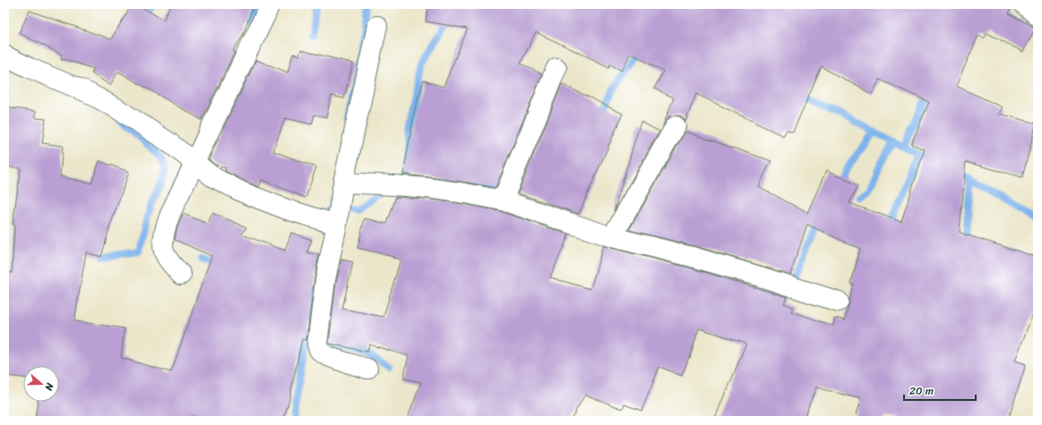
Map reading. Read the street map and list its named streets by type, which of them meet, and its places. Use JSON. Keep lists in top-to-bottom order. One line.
{"scale_bar":"20 m","north":"right"}
